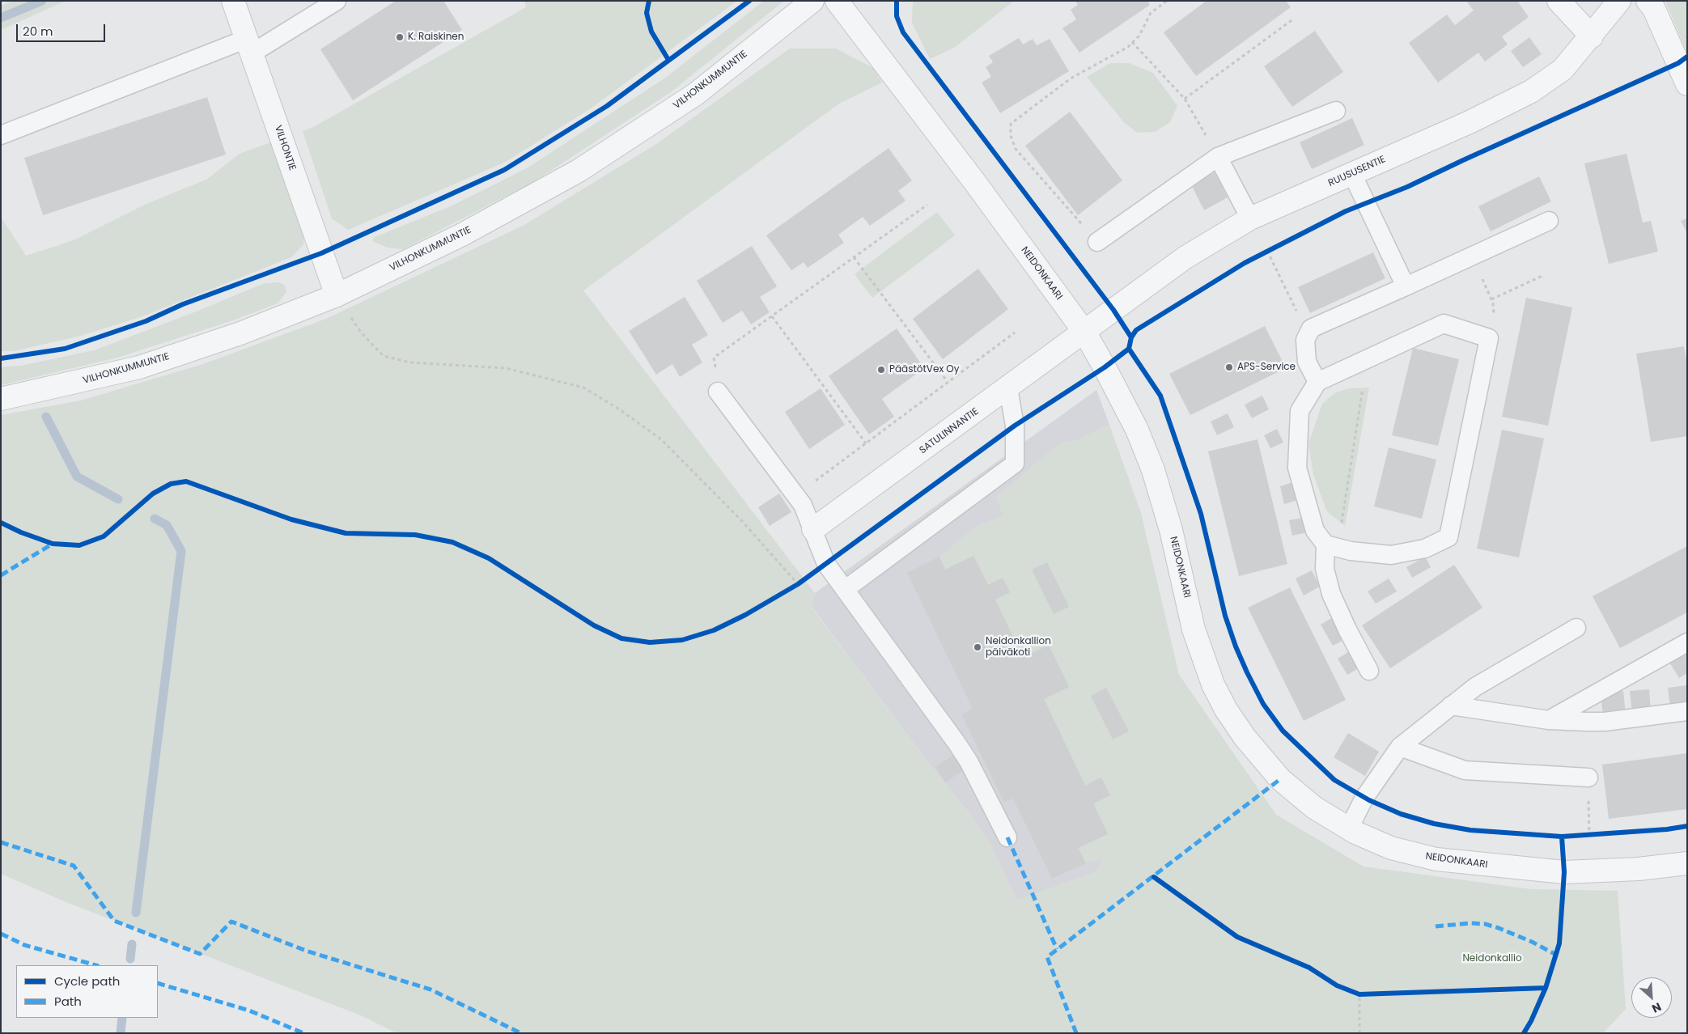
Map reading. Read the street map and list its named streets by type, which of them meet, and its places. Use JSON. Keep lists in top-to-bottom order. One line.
{"streets":{"street":["VILHONKUMMUNTIE","VILHONTIE","RUUSUSENTIE","NEIDONKAARI","SATULINNANTIE"]},"crossings":[["VILHONKUMMUNTIE","VILHONTIE"],["RUUSUSENTIE","NEIDONKAARI"],["RUUSUSENTIE","SATULINNANTIE"],["NEIDONKAARI","SATULINNANTIE"]],"parks":["Neidonkallio"],"places":["K. Raiskinen","APS-Service","PäästötVex Oy","Neidonkallion päiväkoti"],"legend":["Cycle path","Path"],"scale_bar":"20 m","north":"bottom right"}
